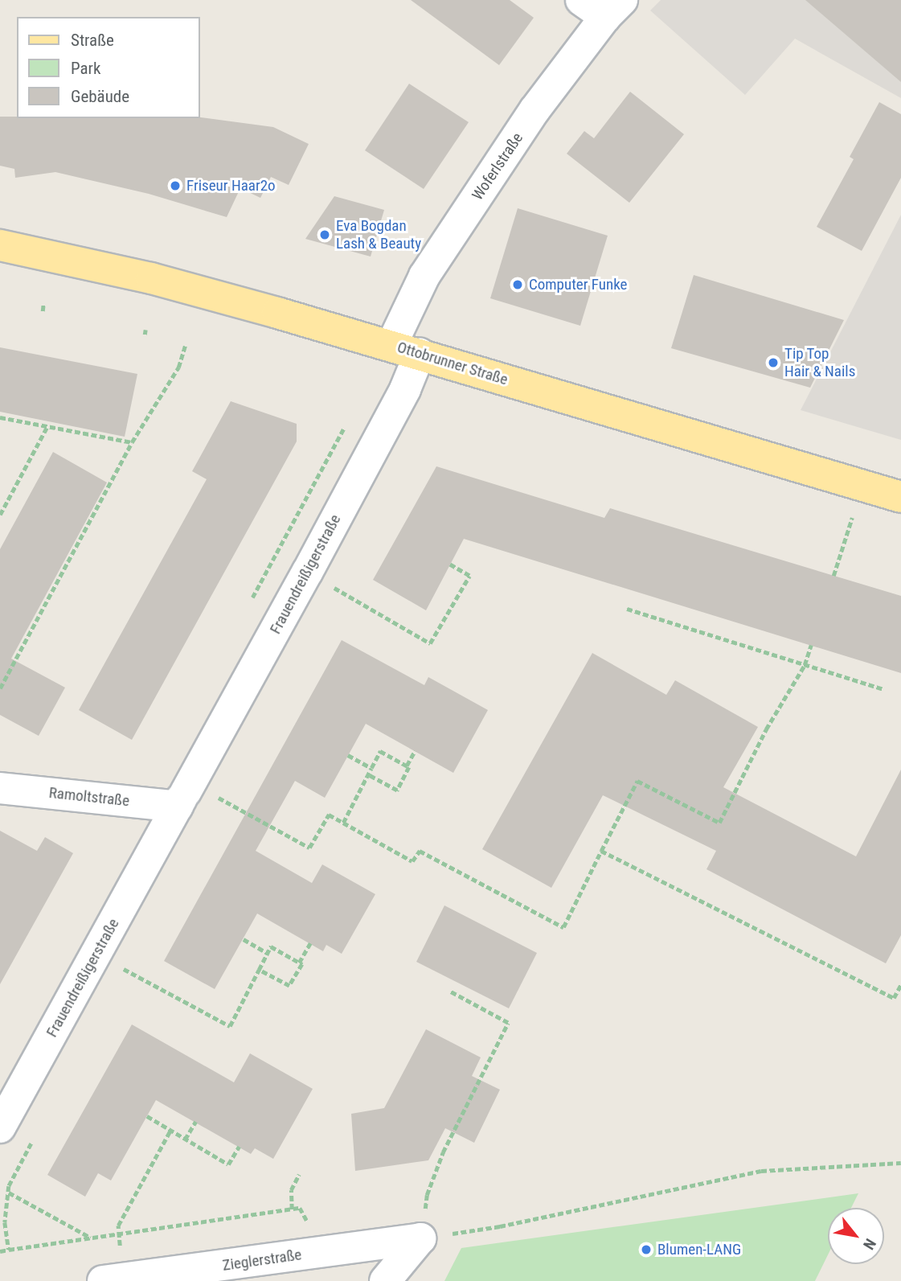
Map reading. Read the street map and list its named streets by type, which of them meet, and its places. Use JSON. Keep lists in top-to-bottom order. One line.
{"streets":{"main road":["Ottobrunner Straße"],"street":["Woferlstraße","Frauendreißigerstraße","Ramoltstraße","Zieglerstraße"]},"crossings":[["Woferlstraße","Ottobrunner Straße"],["Woferlstraße","Frauendreißigerstraße"],["Ottobrunner Straße","Frauendreißigerstraße"],["Frauendreißigerstraße","Ramoltstraße"]],"places":["Friseur Haar2o","Eva Bogdan Lash & Beauty","Computer Funke","Tip Top Hair & Nails","Blumen-LANG"],"legend":["Straße","Park","Gebäude"],"north":"bottom right"}
